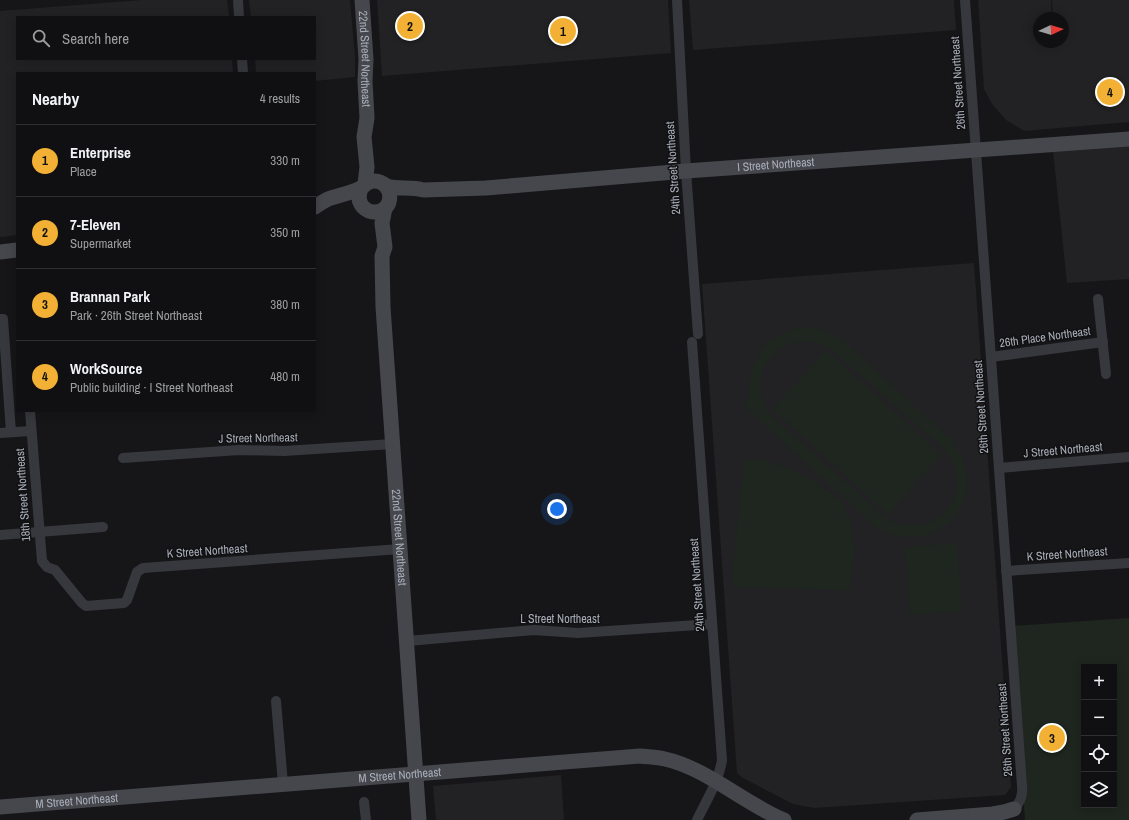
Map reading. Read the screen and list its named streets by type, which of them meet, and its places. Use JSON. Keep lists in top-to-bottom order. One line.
{"streets":{"street":["22nd Street Northeast","26th Street Northeast","I Street Northeast","24th Street Northeast","26th Place Northeast","J Street Northeast","18th Street Northeast","K Street Northeast","L Street Northeast","M Street Northeast"]},"crossings":[["22nd Street Northeast","I Street Northeast"],["22nd Street Northeast","J Street Northeast"],["22nd Street Northeast","K Street Northeast"],["22nd Street Northeast","L Street Northeast"],["22nd Street Northeast","M Street Northeast"],["26th Street Northeast","I Street Northeast"],["26th Street Northeast","26th Place Northeast"],["26th Street Northeast","J Street Northeast"],["26th Street Northeast","K Street Northeast"],["I Street Northeast","24th Street Northeast"],["24th Street Northeast","L Street Northeast"],["24th Street Northeast","M Street Northeast"],["18th Street Northeast","K Street Northeast"]],"north":"right","page":{"pins":["2","1","4","3"],"search":"Search here","heading":["Nearby","4 results"],"list":[{"mark":"1","name":"Enterprise","note":"Place","value":"330 m"},{"mark":"2","name":"7-Eleven","note":"Supermarket","value":"350 m"},{"mark":"3","name":"Brannan Park","note":"Park · 26th Street Northeast","value":"380 m"},{"mark":"4","name":"WorkSource","note":"Public building · I Street Northeast","value":"480 m"}],"map_buttons":["+","−"]}}
